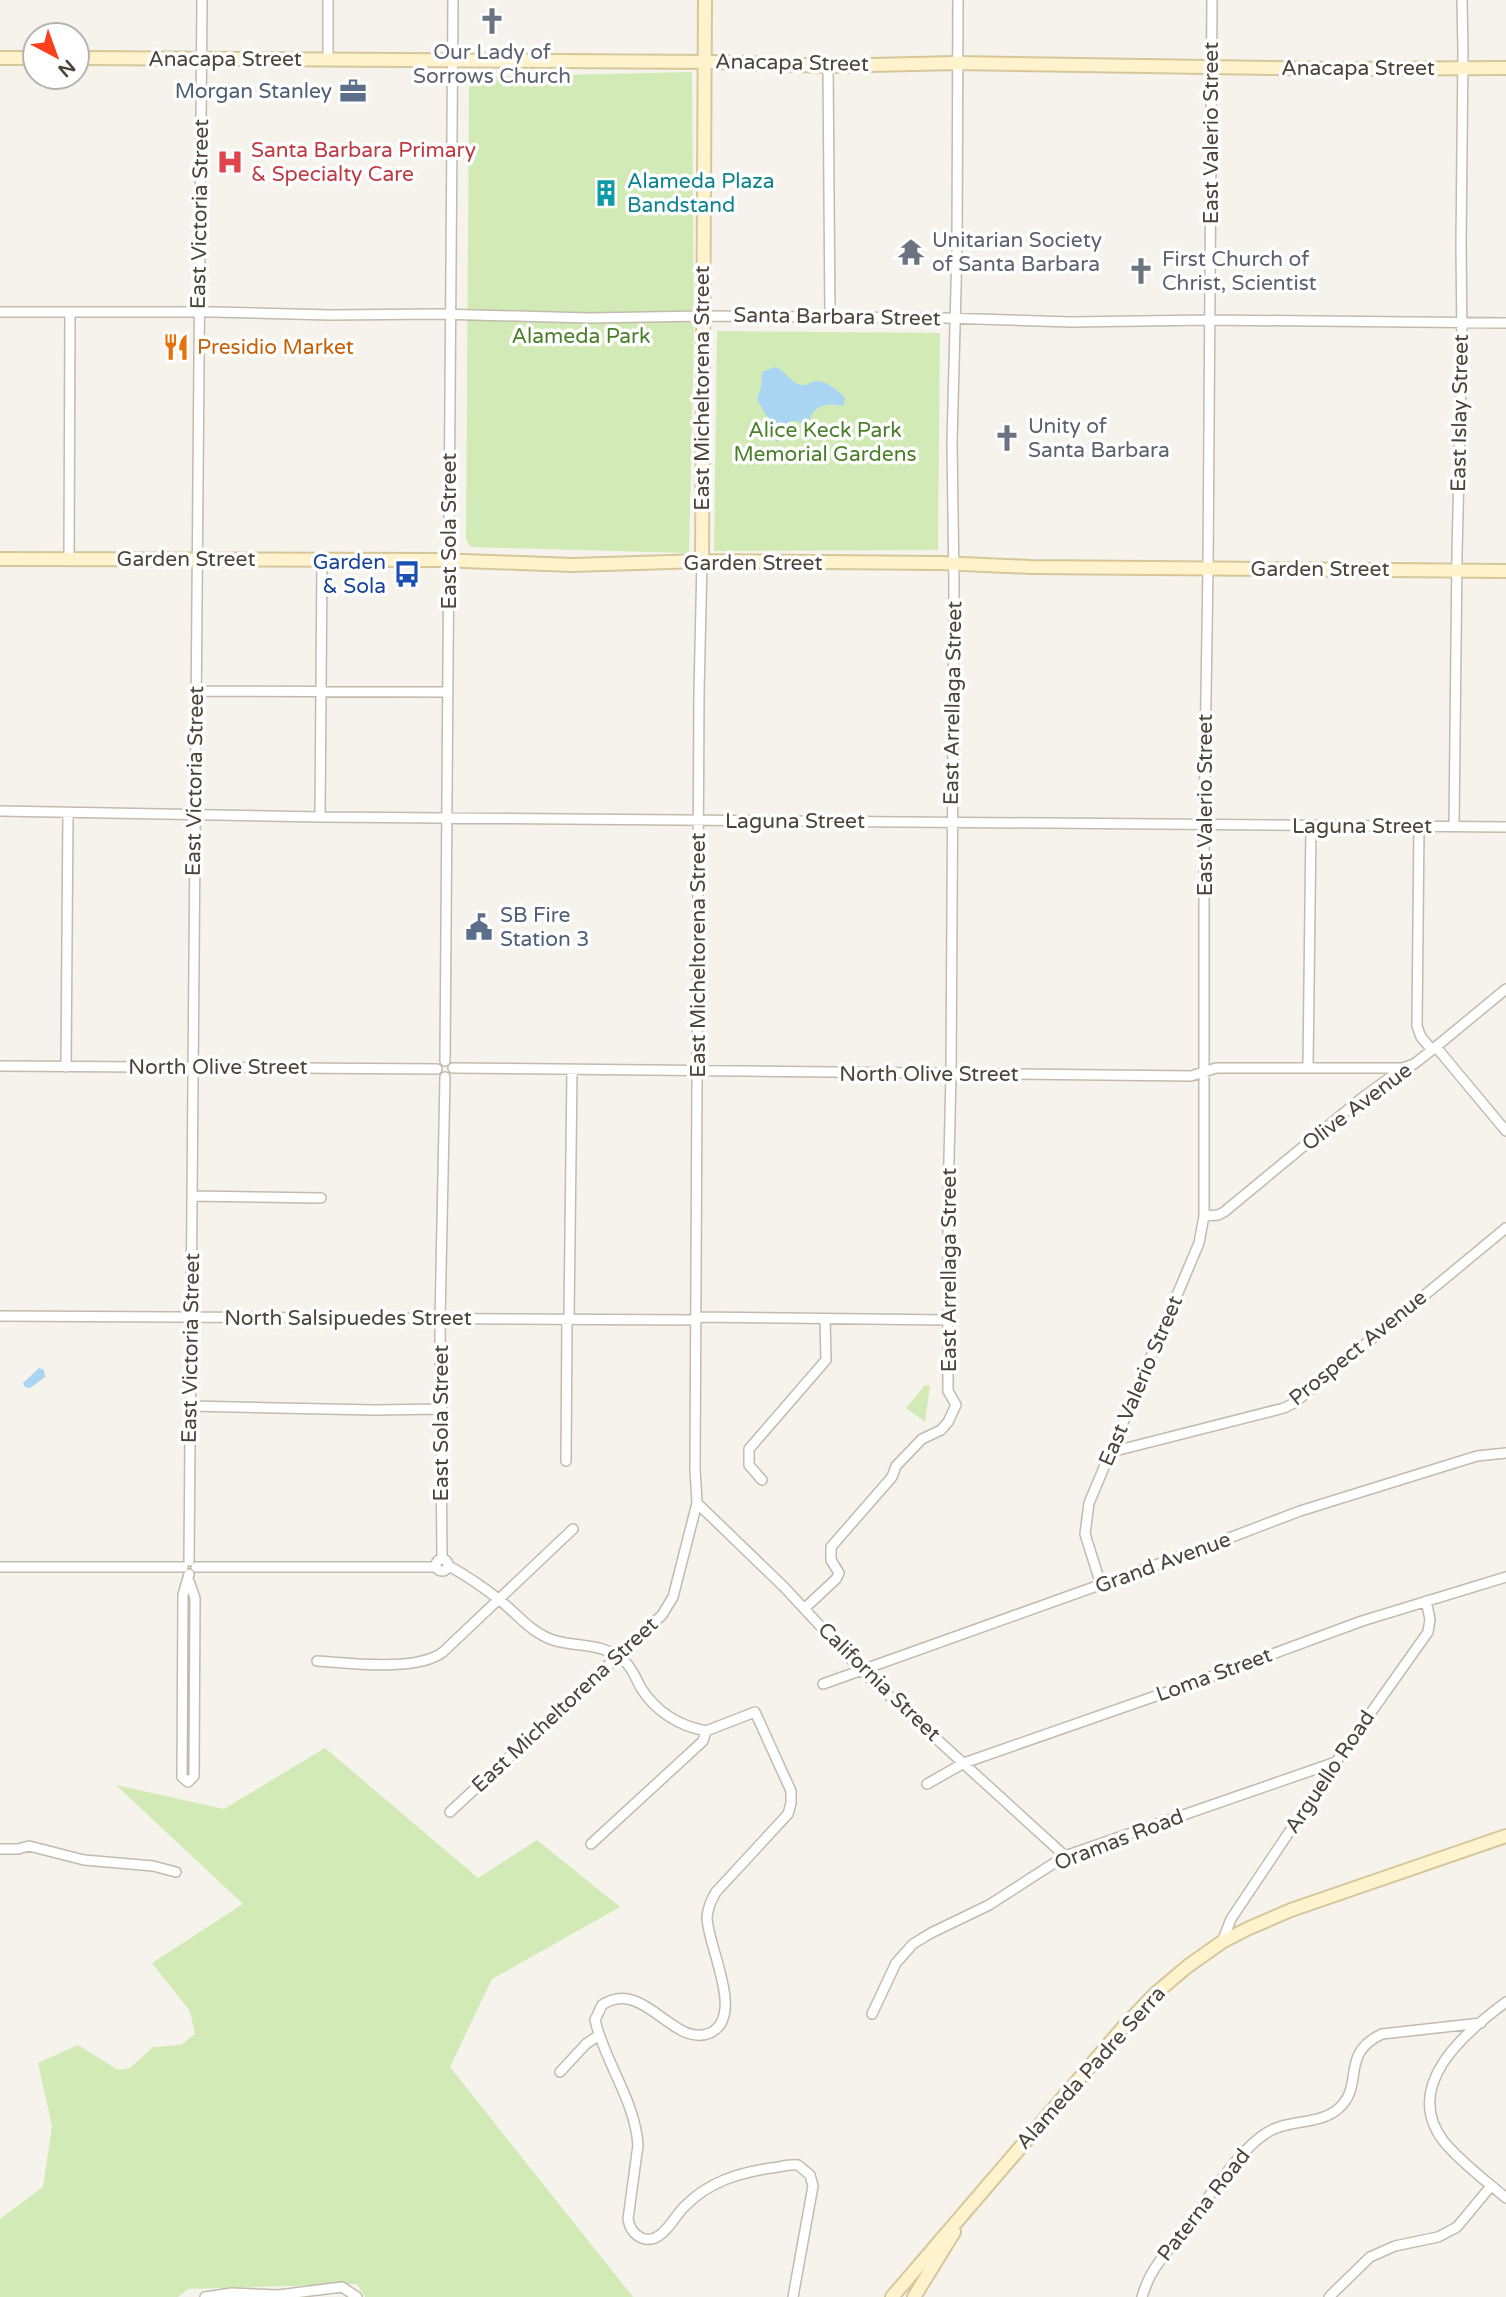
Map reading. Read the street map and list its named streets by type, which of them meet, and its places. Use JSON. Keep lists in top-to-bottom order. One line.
{"streets":{"street":["Anacapa Street","East Valerio Street","East Victoria Street","Santa Barbara Street","East Micheltorena Street","East Islay Street","East Sola Street","Garden Street","East Arrellaga Street","Laguna Street","North Olive Street","Olive Avenue","North Salsipuedes Street","Prospect Avenue","Grand Avenue","Loma Street","California Street","Arguello Road","Oramas Road","Alameda Padre Serra","Paterna Road"]},"crossings":[["Anacapa Street","East Valerio Street"],["Anacapa Street","East Victoria Street"],["Anacapa Street","East Micheltorena Street"],["Anacapa Street","East Islay Street"],["Anacapa Street","East Sola Street"],["Anacapa Street","East Arrellaga Street"],["East Valerio Street","Santa Barbara Street"],["East Valerio Street","Garden Street"],["East Valerio Street","Laguna Street"],["East Valerio Street","North Olive Street"],["East Valerio Street","Olive Avenue"],["East Valerio Street","Prospect Avenue"],["East Valerio Street","Grand Avenue"],["East Victoria Street","Santa Barbara Street"],["East Victoria Street","Garden Street"],["East Victoria Street","Laguna Street"],["East Victoria Street","North Olive Street"],["East Victoria Street","North Salsipuedes Street"],["Santa Barbara Street","East Micheltorena Street"],["Santa Barbara Street","East Islay Street"],["Santa Barbara Street","East Sola Street"],["Santa Barbara Street","East Arrellaga Street"],["East Micheltorena Street","Garden Street"],["East Micheltorena Street","Laguna Street"],["East Micheltorena Street","North Olive Street"],["East Micheltorena Street","North Salsipuedes Street"],["East Micheltorena Street","California Street"],["East Islay Street","Garden Street"],["East Islay Street","Laguna Street"],["East Sola Street","Garden Street"],["East Sola Street","Laguna Street"],["East Sola Street","North Olive Street"],["East Sola Street","North Salsipuedes Street"],["Garden Street","East Arrellaga Street"],["East Arrellaga Street","Laguna Street"],["East Arrellaga Street","North Olive Street"],["East Arrellaga Street","North Salsipuedes Street"],["East Arrellaga Street","California Street"],["North Olive Street","Olive Avenue"],["Grand Avenue","California Street"],["Loma Street","California Street"],["Loma Street","Arguello Road"],["California Street","Oramas Road"],["Arguello Road","Oramas Road"],["Arguello Road","Alameda Padre Serra"]],"parks":["Alameda Park","Alice Keck Park Memorial Gardens"],"places":{"church":["Our Lady of Sorrows Church","First Church of Christ, Scientist","Unity of Santa Barbara"],"office":["Morgan Stanley"],"hospital":["Santa Barbara Primary & Specialty Care"],"building":["Alameda Plaza Bandstand"],"temple":["Unitarian Society of Santa Barbara"],"restaurant":["Presidio Market"],"bus stop":["Garden & Sola"],"public building":["SB Fire Station 3"]},"north":"bottom right"}
